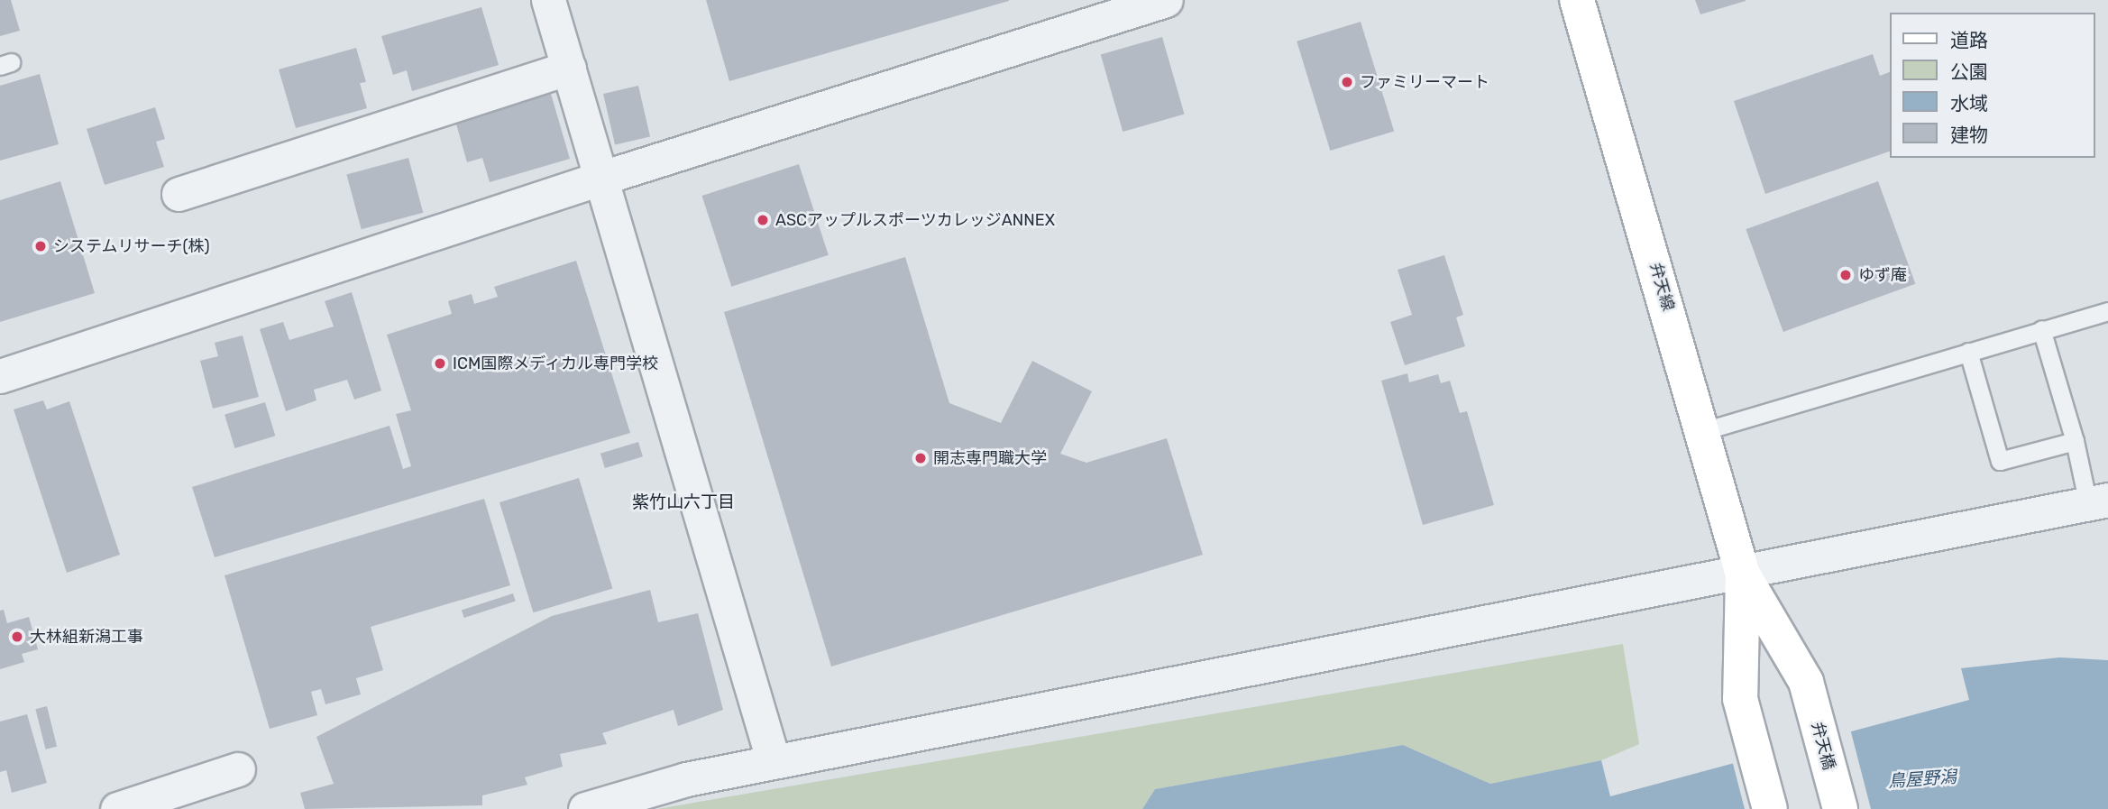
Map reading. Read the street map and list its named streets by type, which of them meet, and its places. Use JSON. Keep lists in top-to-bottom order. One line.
{"streets":{"street":["弁天線","弁天橋"]},"crossings":[["弁天線","弁天橋"]],"districts":["紫竹山六丁目"],"water":["鳥屋野潟"],"places":["ファミリーマート","ASCアップルスポーツカレッジANNEX","システムリサーチ(株)","ゆず庵","ICM国際メディカル専門学校","開志専門職大学","大林組新潟工事"],"legend":["道路","公園","水域","建物"]}
